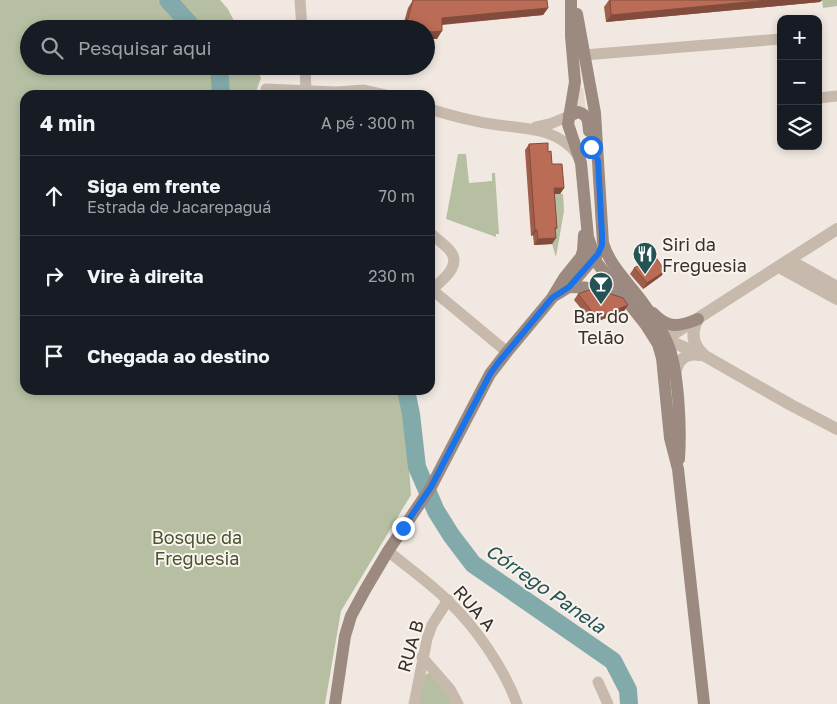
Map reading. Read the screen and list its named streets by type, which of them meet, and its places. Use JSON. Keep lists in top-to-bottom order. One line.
{"streets":{"street":["RUA A","RUA B"]},"crossings":[["RUA A","RUA B"]],"water":["Córrego Panela"],"parks":["Bosque da Freguesia"],"places":{"restaurant":["Siri da Freguesia"],"bar":["Bar do Telão"]},"page":{"map_buttons":["+","−"],"search":"Pesquisar aqui","heading":["4 min","A pé · 300 m"],"list":[["Siga em frente","Estrada de Jacarepaguá","70 m"],["Vire à direita","230 m"],"Chegada ao destino"]}}
